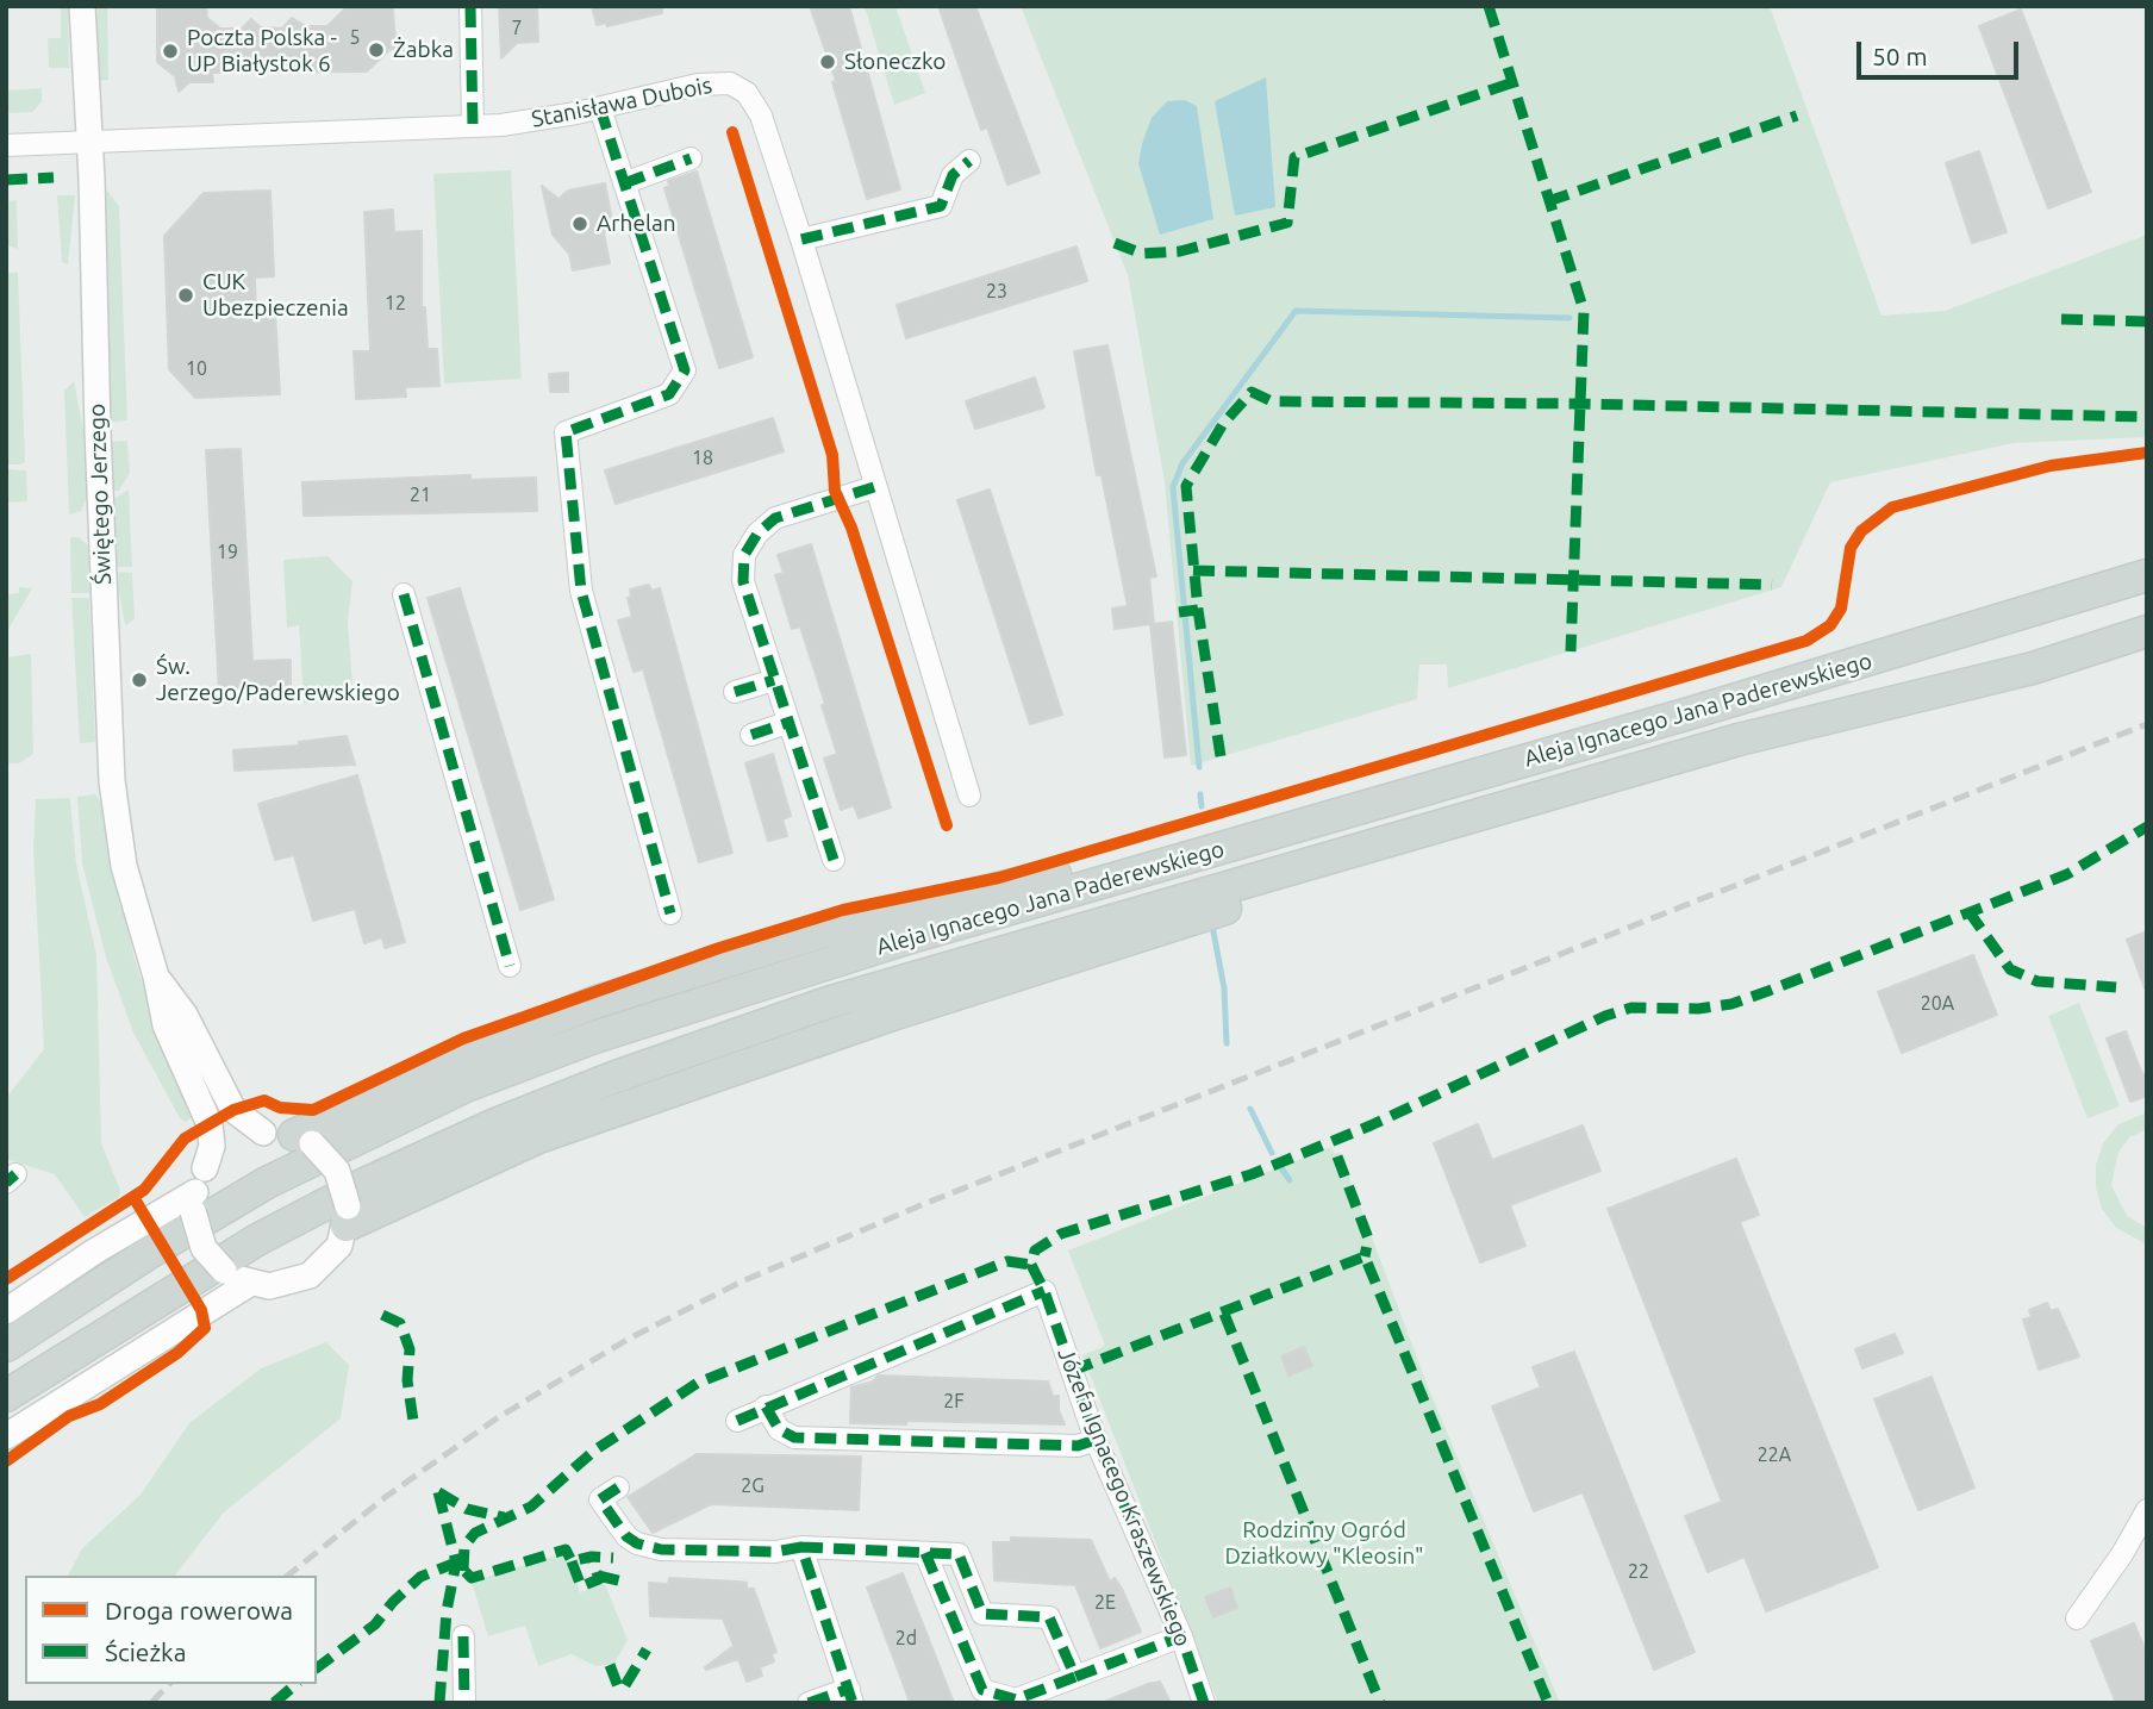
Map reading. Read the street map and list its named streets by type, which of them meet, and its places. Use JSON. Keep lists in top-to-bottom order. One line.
{"streets":{"main road":["Aleja Ignacego Jana Paderewskiego"],"street":["Stanisława Dubois","Świętego Jerzego","Józefa Ignacego Kraszewskiego"]},"crossings":[["Stanisława Dubois","Świętego Jerzego"]],"parks":["Rodzinny Ogród Działkowy \"Kleosin\""],"places":["Żabka","Poczta Polska - UP Białystok 6","Słoneczko","Arhelan","CUK Ubezpieczenia","Św. Jerzego/Paderewskiego"],"house_numbers":["7","5","23","12","10","18","21","19","20A","2F","22A","2G","22","2E","2d"],"legend":["Droga rowerowa","Ścieżka"],"scale_bar":"50 m"}
